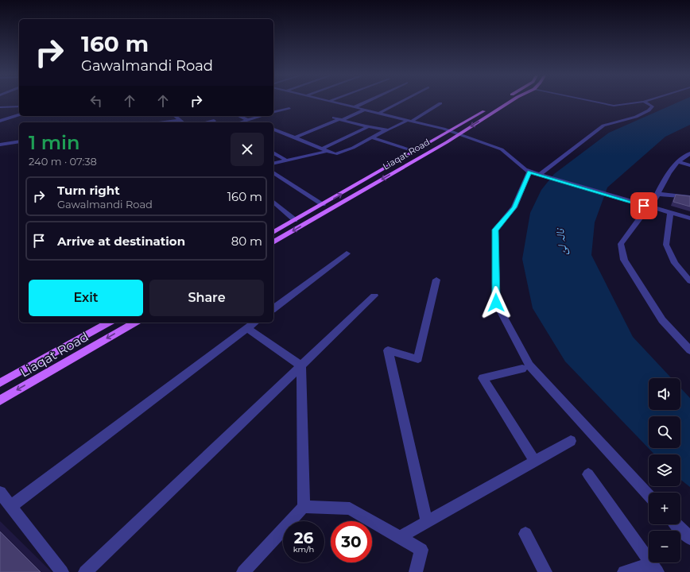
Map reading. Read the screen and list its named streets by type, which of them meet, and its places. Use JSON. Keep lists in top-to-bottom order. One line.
{"streets":{"main road":["Liaqat Road"]},"water":["نالہ لئ"],"page":{"turn":["160 m","Gawalmandi Road"],"heading":["1 min","240 m · 07:38"],"list":[{"name":"Turn right","note":"Gawalmandi Road","value":"160 m"},{"name":"Arrive at destination","value":"80 m"}],"buttons":["Exit","Share"],"map_buttons":["+","−"],"speed":"26 km/h","limit":"30"}}
